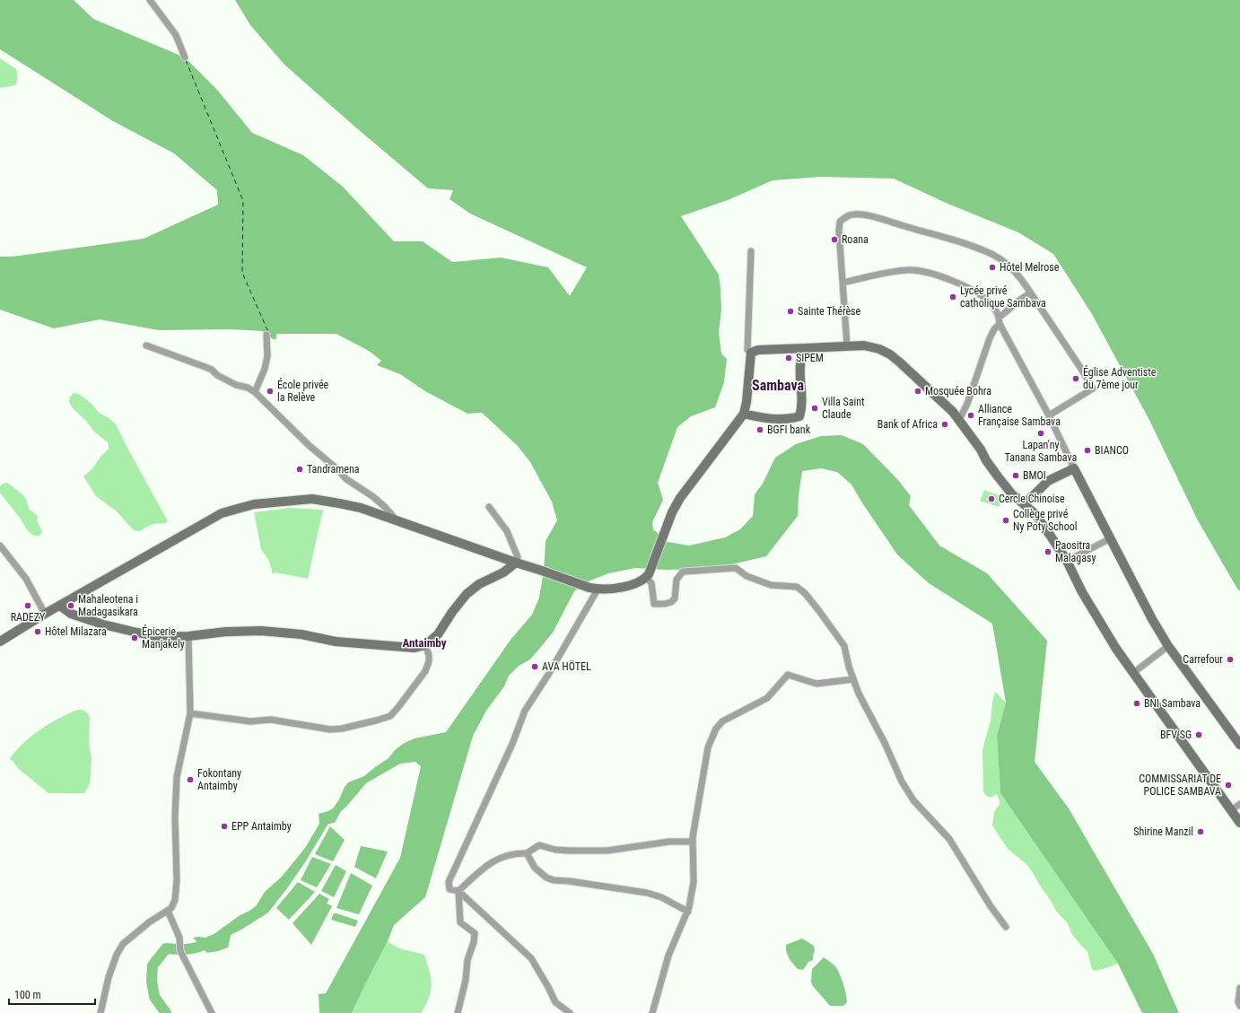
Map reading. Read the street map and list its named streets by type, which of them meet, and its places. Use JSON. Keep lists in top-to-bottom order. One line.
{"districts":["Sambava","Antaimby"],"places":["Roana","Hôtel Melrose","Lycée privé catholique Sambava","Sainte Thérèse","SIPEM","Église Adventiste du 7ème jour","École privée la Relève","Mosquée Bohra","Villa Saint Claude","Alliance Française Sambava","Bank of Africa","BGFI bank","Lapan'ny Tanana Sambava","BIANCO","Tandramena","BMOI","Cercle Chinoise","Collège privé Ny Poty School","Paositra Malagasy","RADEZY","Mahaleotena i Madagasikara","Hôtel Milazara","Épicerie Manjakely","Carrefour","AVA HÖTEL","BNI Sambava","BFV SG","Fokontany Antaimby","COMMISSARIAT DE POLICE SAMBAVA","EPP Antaimby","Shirine Manzil"],"scale_bar":"100 m"}
